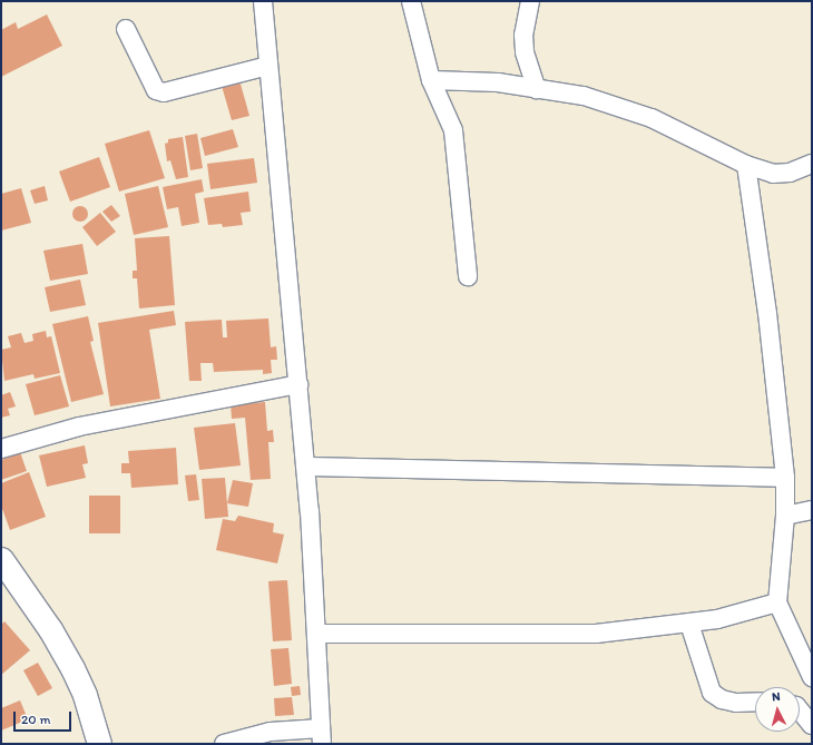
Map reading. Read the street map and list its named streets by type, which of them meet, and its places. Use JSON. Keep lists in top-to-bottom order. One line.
{"scale_bar":"20 m","north":"top"}
